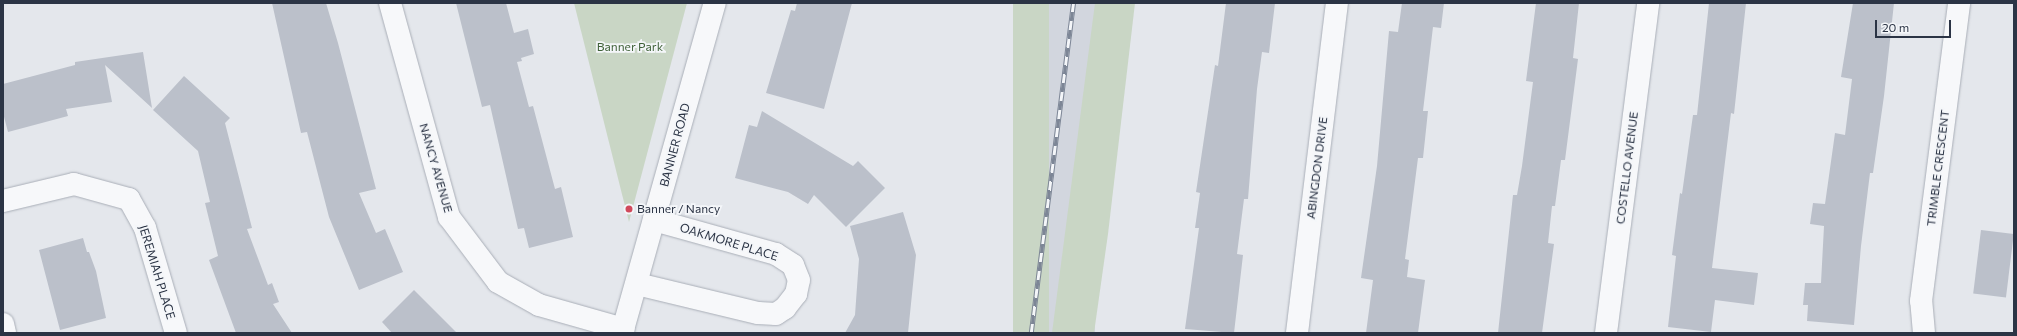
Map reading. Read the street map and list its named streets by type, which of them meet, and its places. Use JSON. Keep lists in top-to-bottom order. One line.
{"streets":{"street":["BANNER ROAD","NANCY AVENUE","ABINGDON DRIVE","COSTELLO AVENUE","TRIMBLE CRESCENT","OAKMORE PLACE","JEREMIAH PLACE"]},"crossings":[["BANNER ROAD","NANCY AVENUE"],["BANNER ROAD","OAKMORE PLACE"]],"parks":["Banner Park"],"places":["Banner / Nancy"],"scale_bar":"20 m"}
